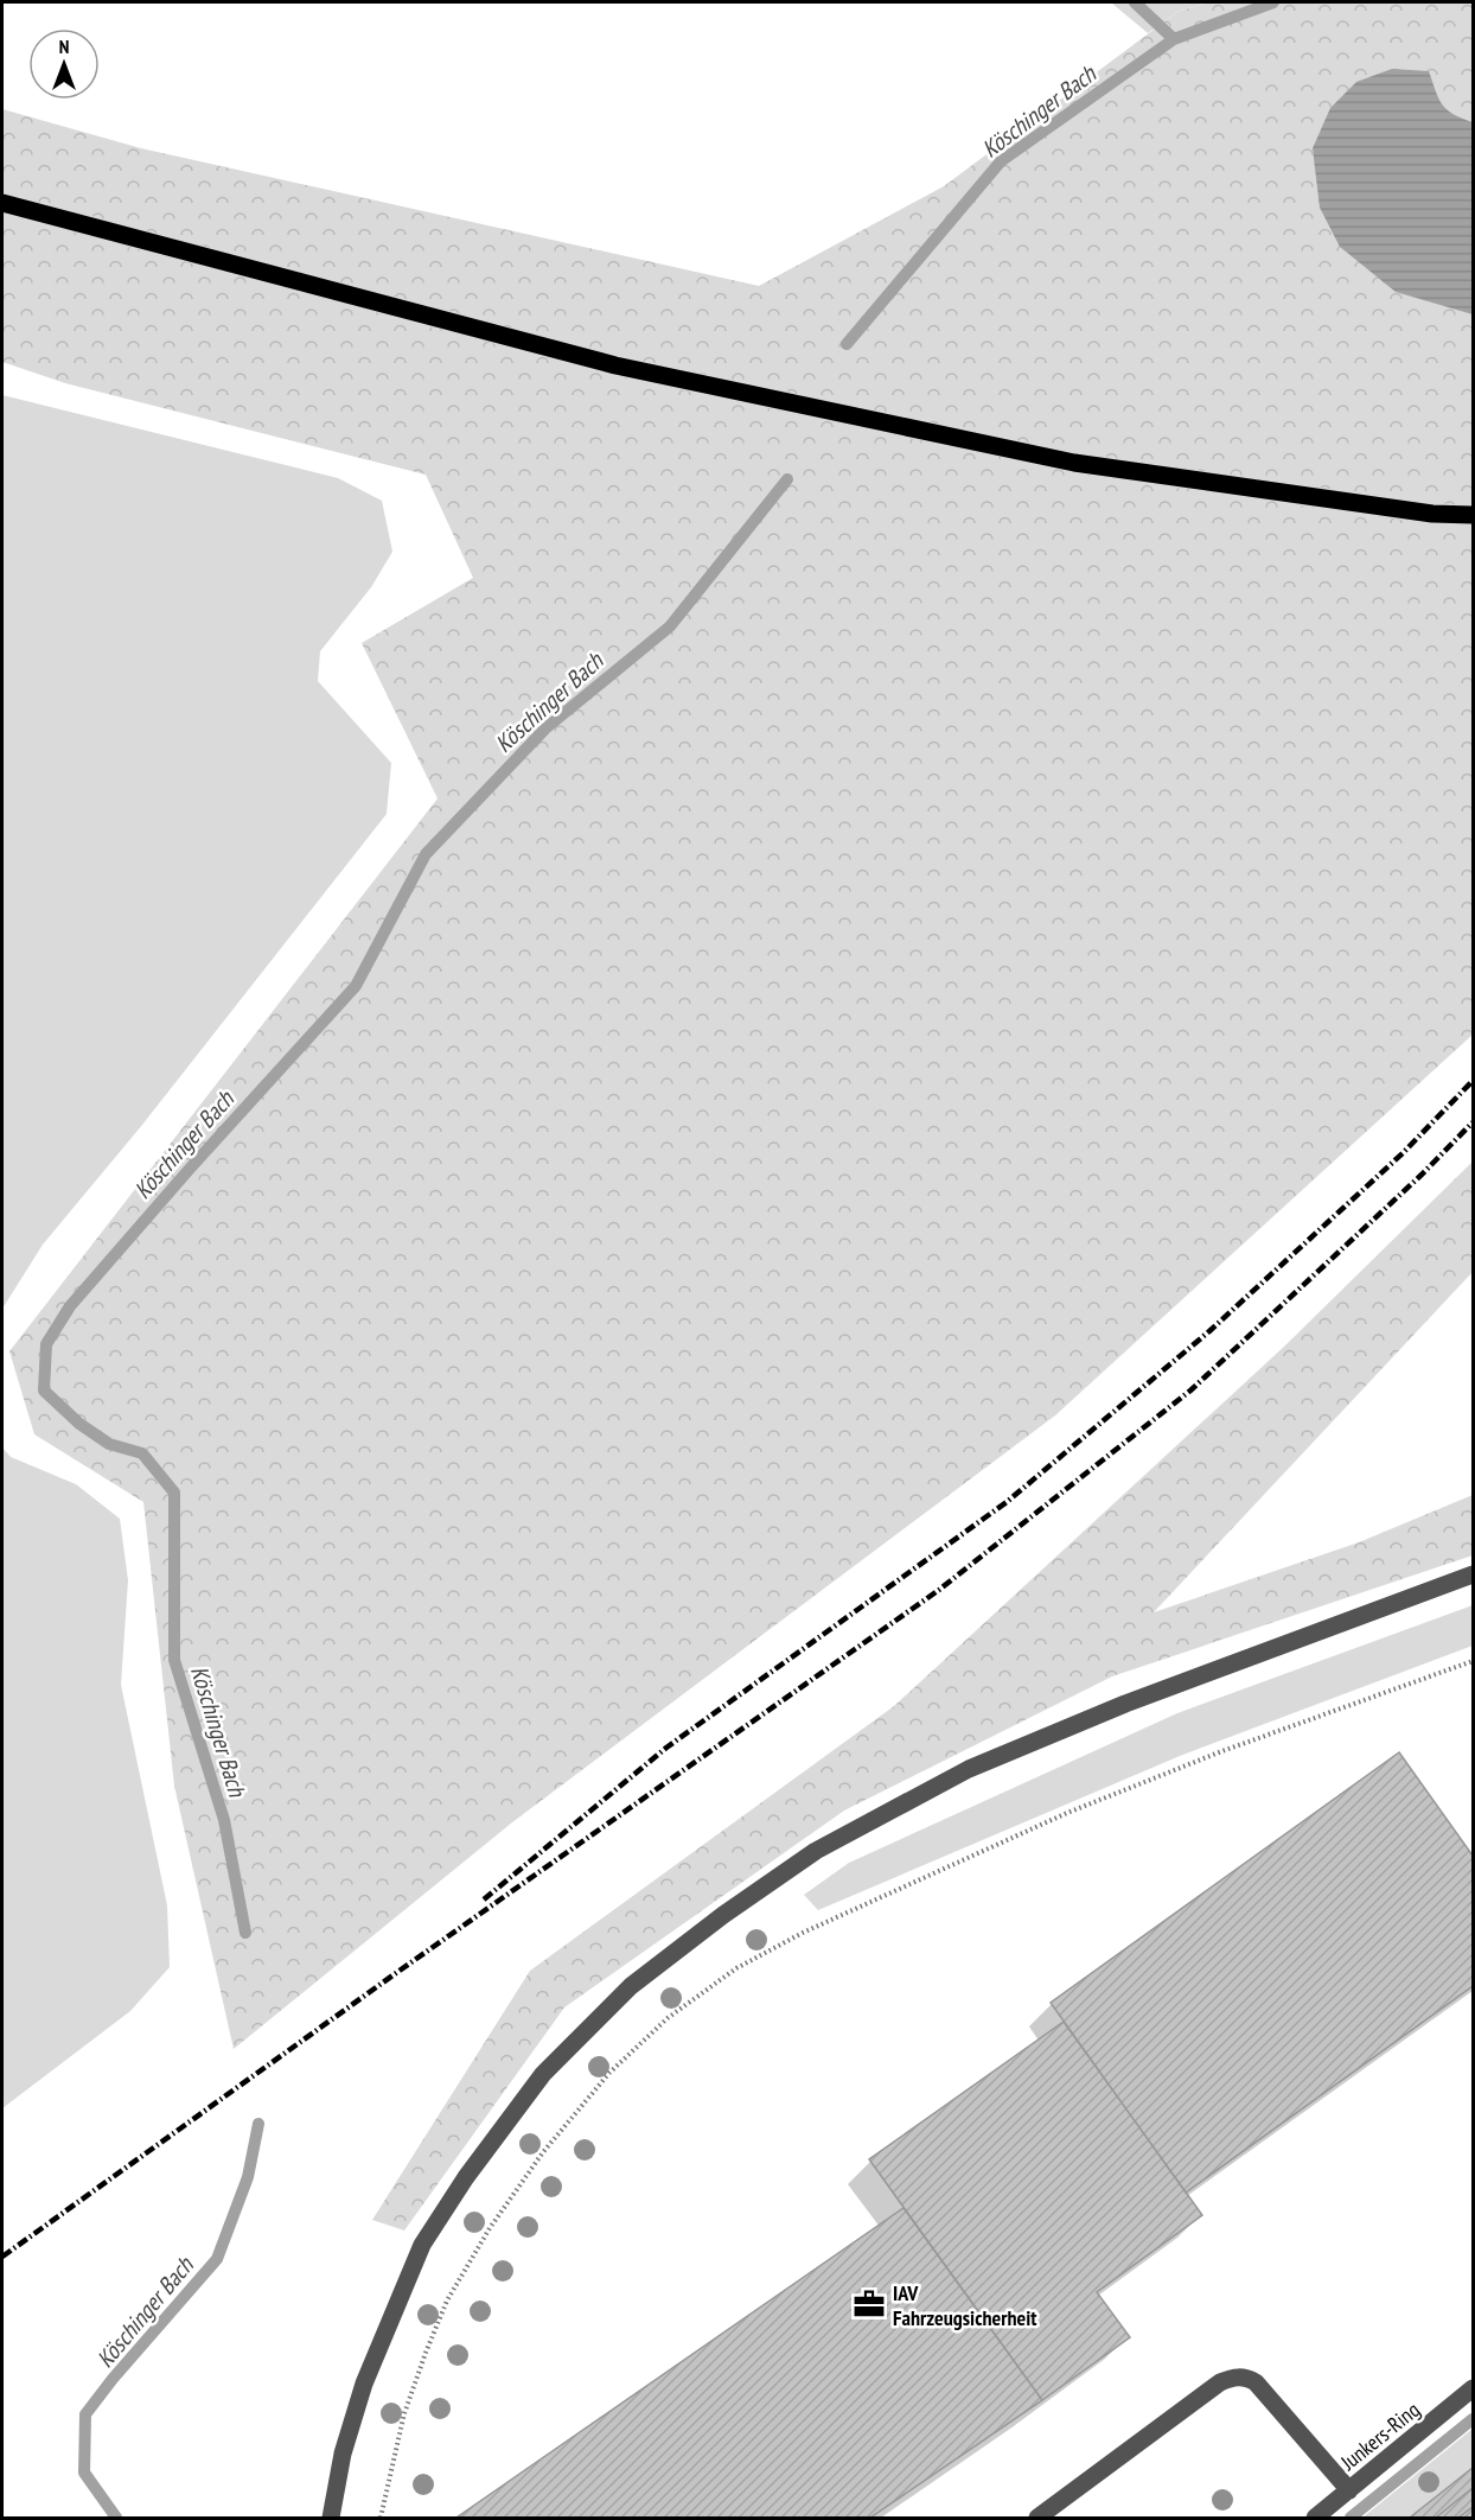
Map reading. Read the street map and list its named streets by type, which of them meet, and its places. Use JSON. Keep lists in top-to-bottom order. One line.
{"streets":{"street":["Junkers-Ring"]},"water":["Köschinger Bach"],"places":{"office":["IAV Fahrzeugsicherheit"]},"north":"top"}
